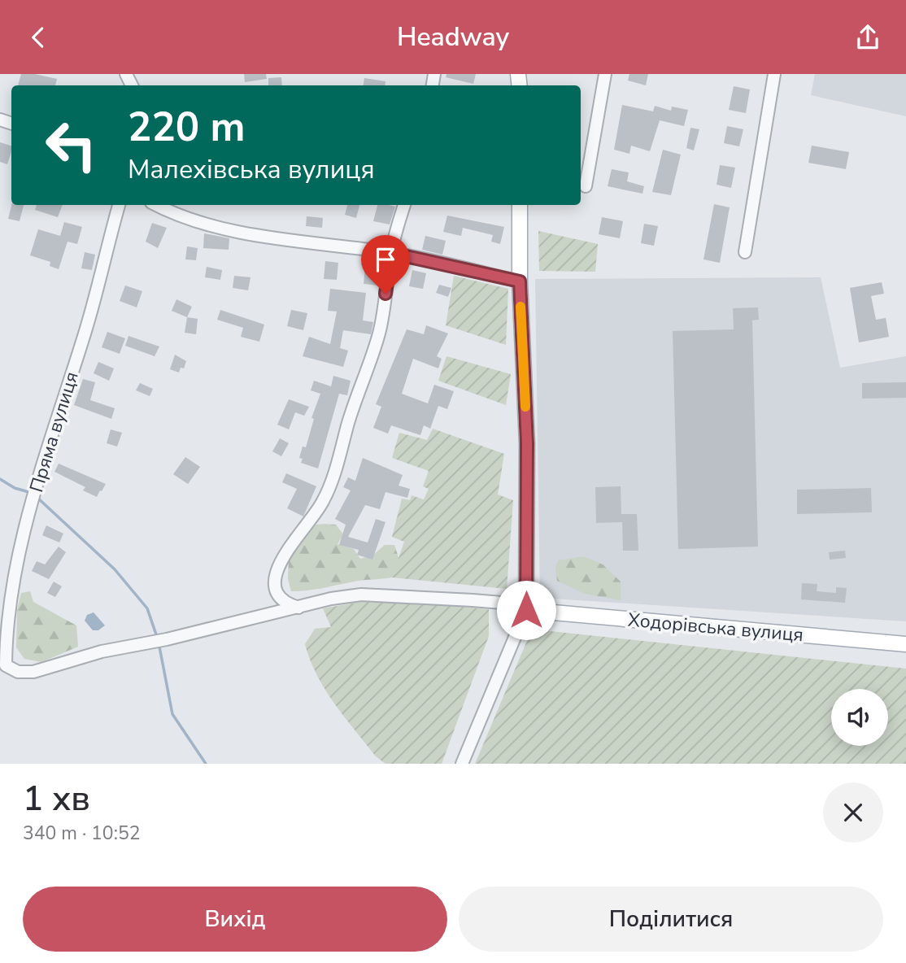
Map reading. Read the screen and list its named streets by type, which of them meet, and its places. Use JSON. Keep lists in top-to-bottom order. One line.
{"streets":{"main road":["Ходорівська вулиця"],"street":["Пряма вулиця"]},"page":{"header":"Headway","turn":["220 m","Малехівська вулиця"],"heading":["1 хв","340 m · 10:52"],"buttons":["Вихід","Поділитися"]}}
